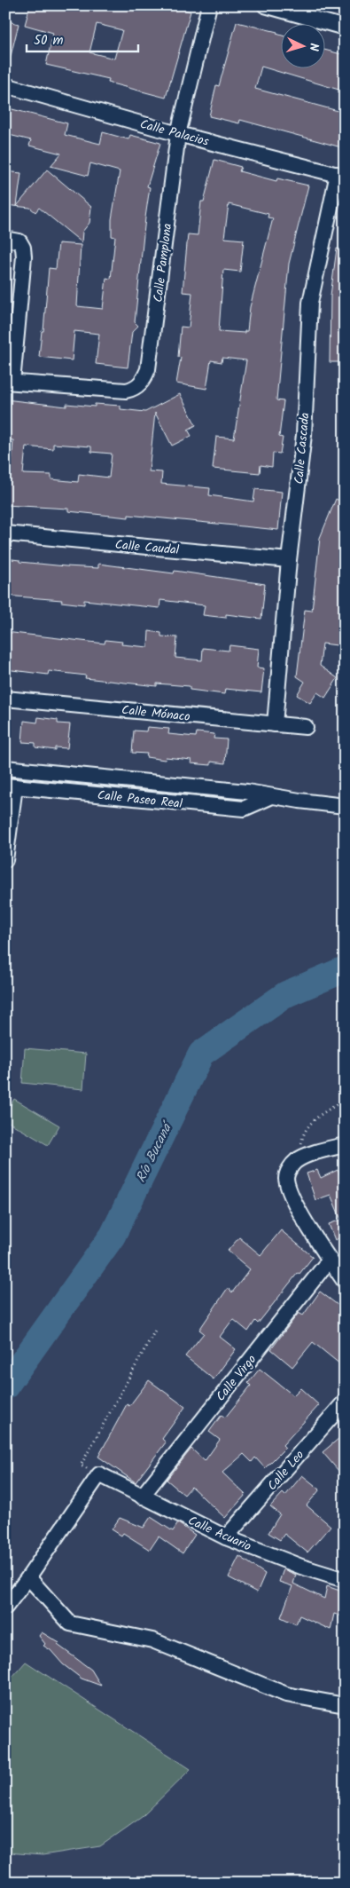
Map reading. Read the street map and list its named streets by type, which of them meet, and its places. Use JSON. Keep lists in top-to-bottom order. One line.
{"streets":{"street":["Calle Palacios","Calle Pamplona","Calle Cascada","Calle Caudal","Calle Mónaco","Calle Paseo Real","Calle Virgo","Calle Leo","Calle Acuario"]},"crossings":[["Calle Palacios","Calle Pamplona"],["Calle Palacios","Calle Cascada"],["Calle Cascada","Calle Caudal"],["Calle Cascada","Calle Mónaco"],["Calle Virgo","Calle Acuario"],["Calle Leo","Calle Acuario"]],"water":["Río Bucaná"],"scale_bar":"50 m","north":"right"}
